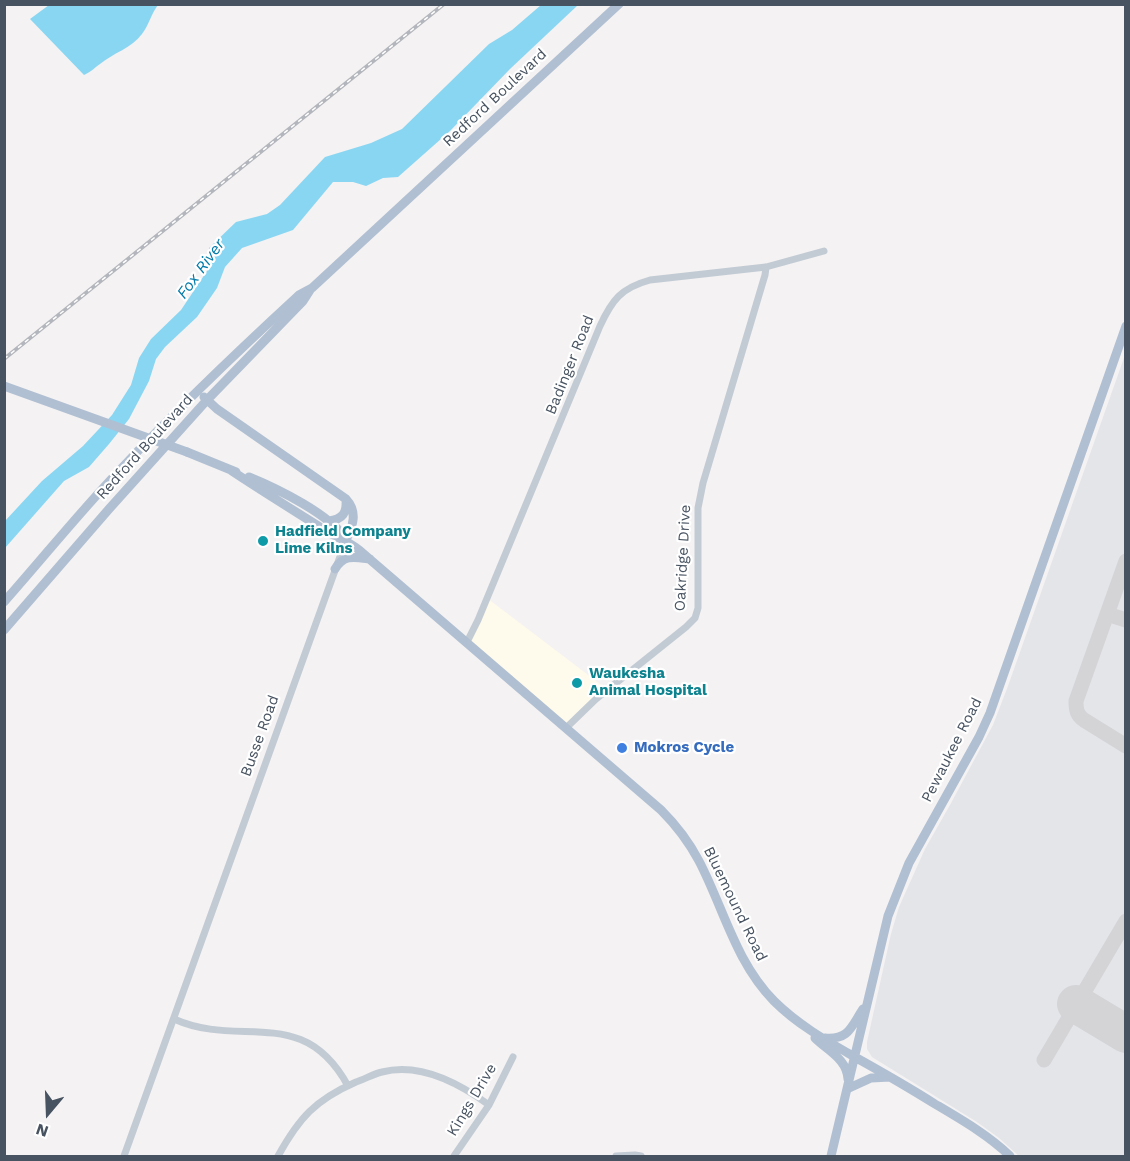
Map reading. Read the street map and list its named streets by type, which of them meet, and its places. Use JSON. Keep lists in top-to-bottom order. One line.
{"streets":{"main road":["Redford Boulevard","Busse Road","Pewaukee Road","Bluemound Road"],"street":["Badinger Road","Oakridge Drive","Kings Drive"]},"crossings":[["Badinger Road","Oakridge Drive"],["Badinger Road","Bluemound Road"],["Oakridge Drive","Bluemound Road"],["Busse Road","Bluemound Road"],["Pewaukee Road","Bluemound Road"]],"water":["Fox River"],"places":["Hadfield Company Lime Kilns","Waukesha Animal Hospital","Mokros Cycle"],"north":"bottom"}
